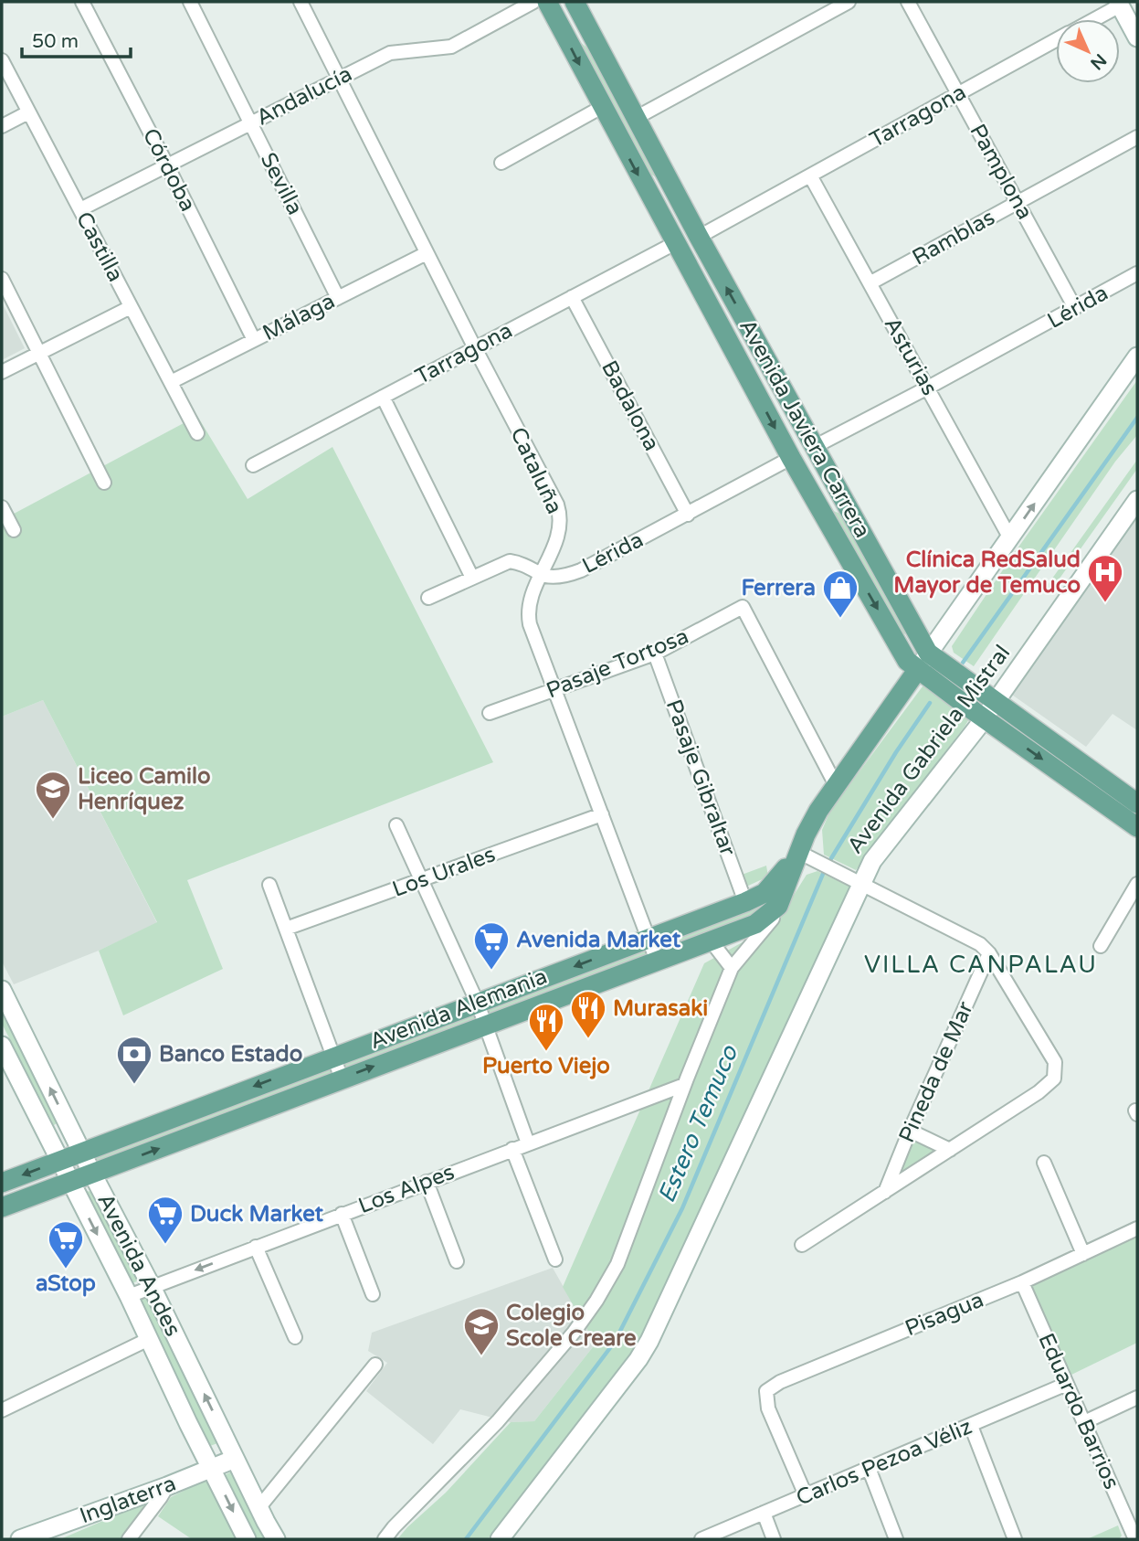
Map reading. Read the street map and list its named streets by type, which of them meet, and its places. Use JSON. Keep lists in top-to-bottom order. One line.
{"streets":{"main road":["Avenida Javiera Carrera","Avenida Gabriela Mistral","Avenida Alemania","Avenida Andes","Inglaterra"],"street":["Andalucía","Tarragona","Córdoba","Pamplona","Sevilla","Ramblas","Castilla","Lérida","Málaga","Asturias","Badalona","Cataluña","Pasaje Tortosa","Pasaje Gibraltar","Los Urales","Pineda de Mar","Los Alpes","Pisagua","Eduardo Barrios","Carlos Pezoa Véliz"]},"crossings":[["Andalucía","Córdoba"],["Andalucía","Sevilla"],["Andalucía","Castilla"],["Andalucía","Cataluña"],["Tarragona","Pamplona"],["Tarragona","Asturias"],["Tarragona","Badalona"],["Tarragona","Avenida Javiera Carrera"],["Tarragona","Cataluña"],["Córdoba","Málaga"],["Pamplona","Ramblas"],["Pamplona","Lérida"],["Sevilla","Málaga"],["Ramblas","Asturias"],["Castilla","Málaga"],["Lérida","Asturias"],["Lérida","Badalona"],["Lérida","Avenida Javiera Carrera"],["Lérida","Cataluña"],["Málaga","Cataluña"],["Avenida Javiera Carrera","Avenida Gabriela Mistral"],["Cataluña","Pasaje Tortosa"],["Cataluña","Los Urales"],["Cataluña","Avenida Alemania"],["Pasaje Tortosa","Pasaje Gibraltar"],["Pasaje Gibraltar","Avenida Alemania"],["Avenida Alemania","Avenida Andes"],["Los Alpes","Avenida Andes"],["Avenida Andes","Inglaterra"],["Pisagua","Eduardo Barrios"],["Pisagua","Carlos Pezoa Véliz"],["Eduardo Barrios","Carlos Pezoa Véliz"]],"districts":["VILLA CANPALAU"],"water":["Estero Temuco"],"places":{"hospital":["Clínica RedSalud Mayor de Temuco"],"shop":["Ferrera"],"school or university":["Liceo Camilo Henríquez","Colegio Scole Creare"],"supermarket":["Avenida Market","Duck Market","aStop"],"restaurant":["Murasaki","Puerto Viejo"],"bank":["Banco Estado"]},"scale_bar":"50 m","north":"bottom right"}
